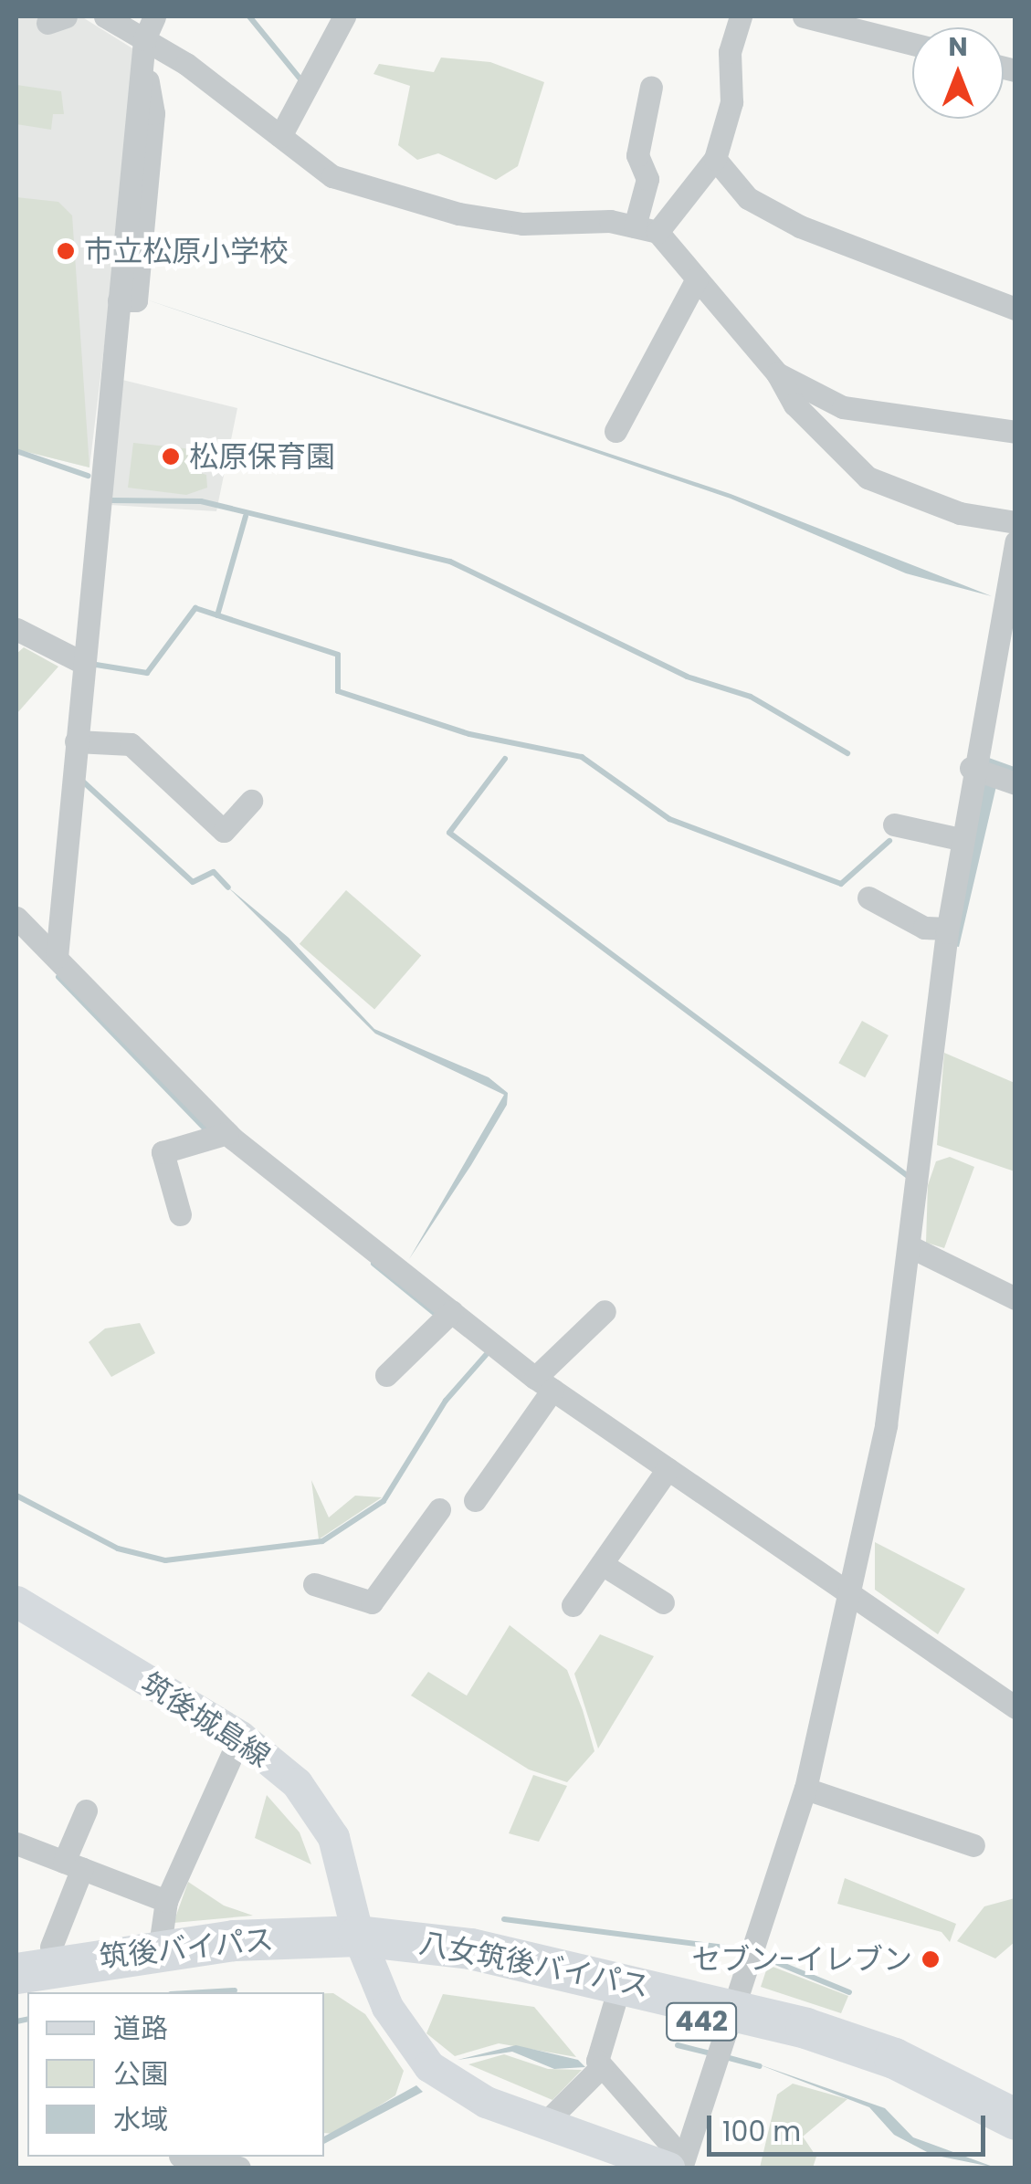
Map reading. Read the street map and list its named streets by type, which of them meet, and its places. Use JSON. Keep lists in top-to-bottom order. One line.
{"streets":{"highway":["筑後バイパス","八女筑後バイパス","442"],"street":["筑後城島線"]},"crossings":[["筑後城島線","筑後バイパス"],["筑後城島線","八女筑後バイパス"],["筑後バイパス","八女筑後バイパス"]],"places":["市立松原小学校","松原保育園","セブン-イレブン"],"legend":["道路","公園","水域"],"scale_bar":"100 m","north":"top"}
